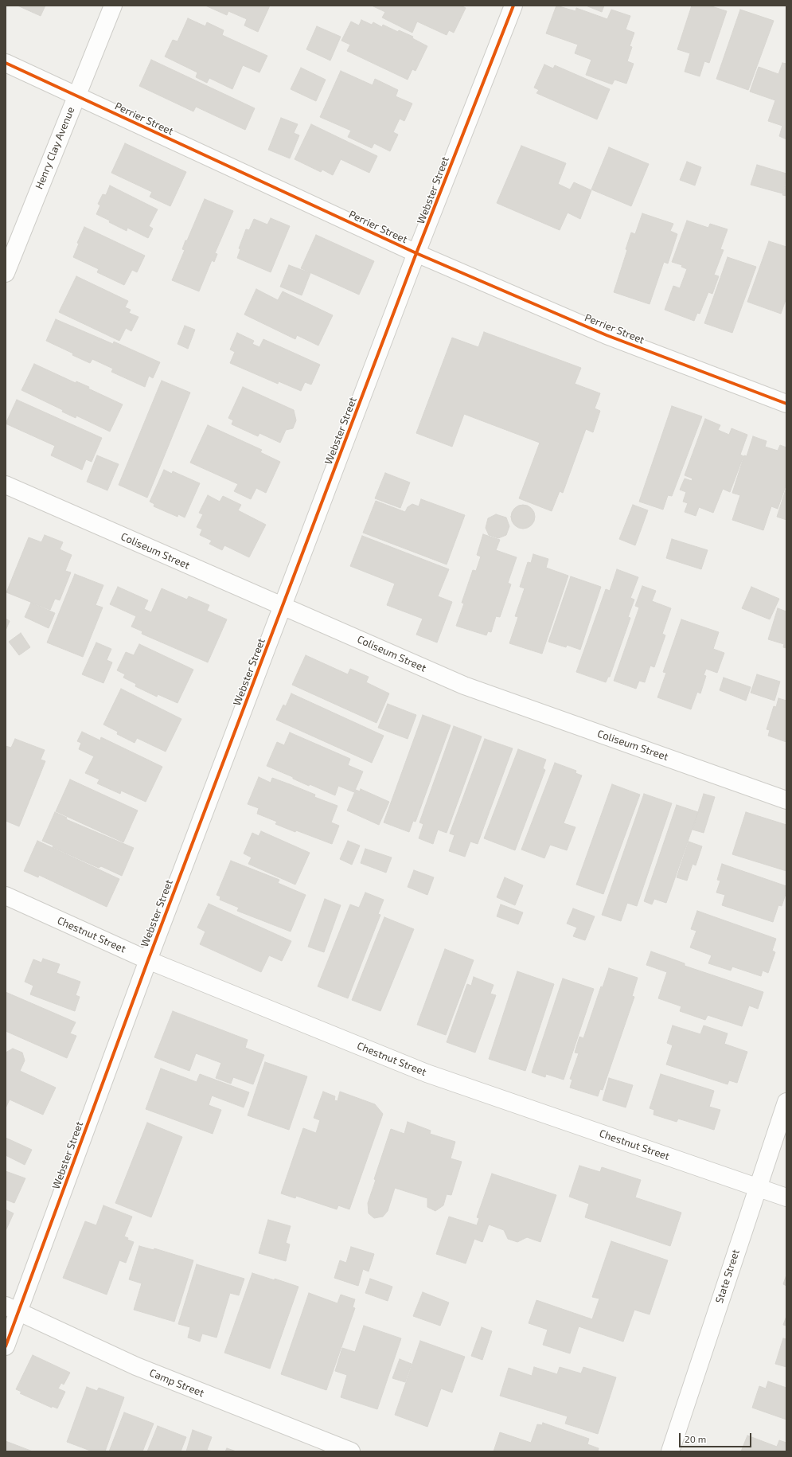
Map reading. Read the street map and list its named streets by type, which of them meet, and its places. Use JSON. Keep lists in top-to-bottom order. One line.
{"streets":{"street":["Perrier Street","Henry Clay Avenue","Webster Street","Coliseum Street","Chestnut Street","State Street","Camp Street"]},"crossings":[["Perrier Street","Henry Clay Avenue"],["Perrier Street","Webster Street"],["Webster Street","Coliseum Street"],["Webster Street","Chestnut Street"],["Webster Street","Camp Street"],["Chestnut Street","State Street"]],"scale_bar":"20 m"}
